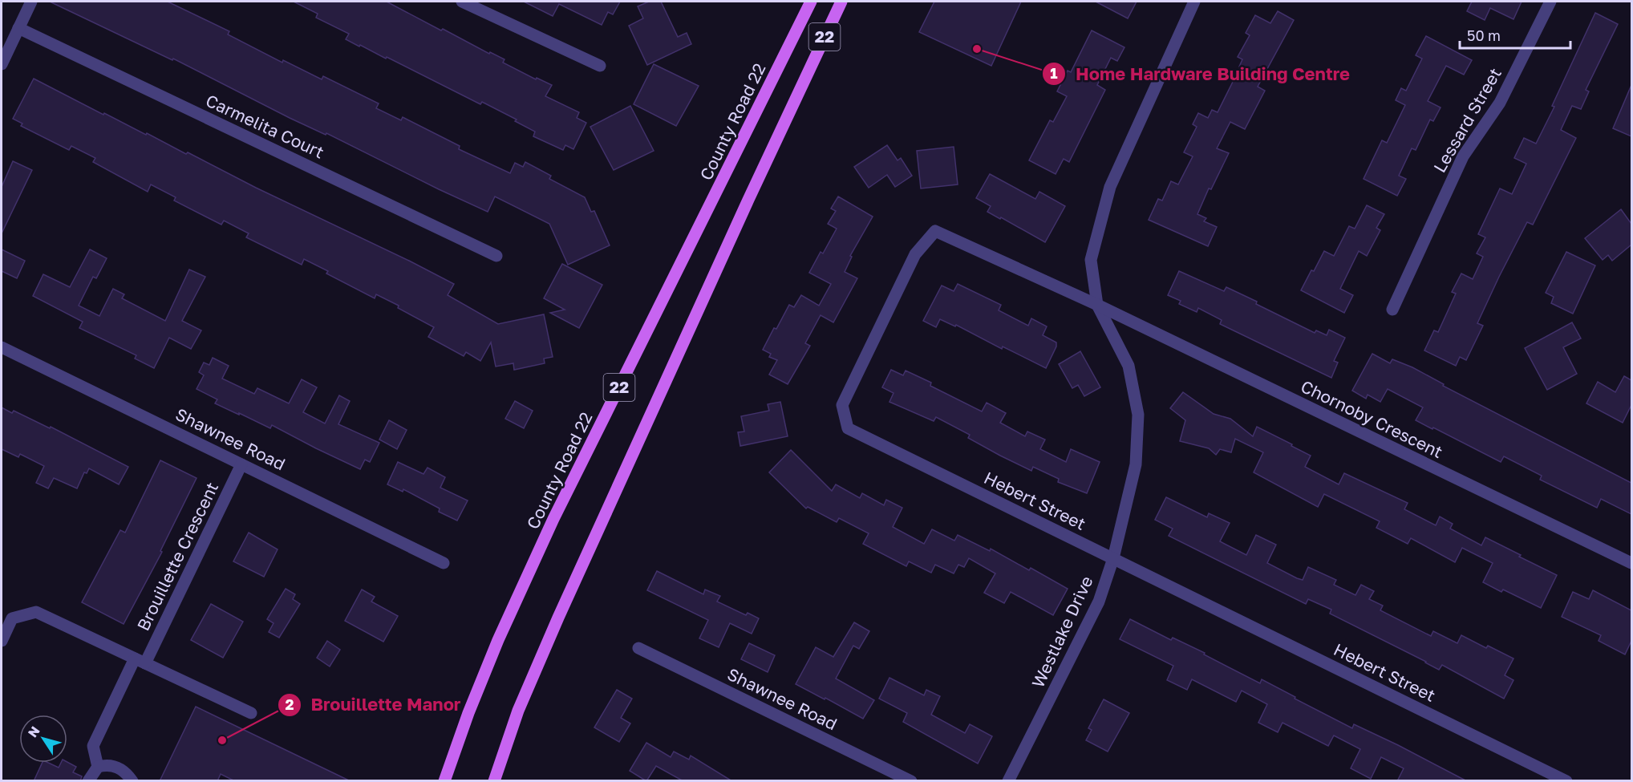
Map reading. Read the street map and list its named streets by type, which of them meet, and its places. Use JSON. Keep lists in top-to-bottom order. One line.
{"streets":{"main road":["22","County Road 22"],"street":["Lessard Street","Carmelita Court","Chornoby Crescent","Shawnee Road","Hebert Street","Brouillette Crescent","Westlake Drive"]},"crossings":[["Chornoby Crescent","Hebert Street"],["Chornoby Crescent","Westlake Drive"],["Shawnee Road","Brouillette Crescent"],["Hebert Street","Westlake Drive"]],"places":["Home Hardware Building Centre","Brouillette Manor"],"scale_bar":"50 m","north":"top left"}
